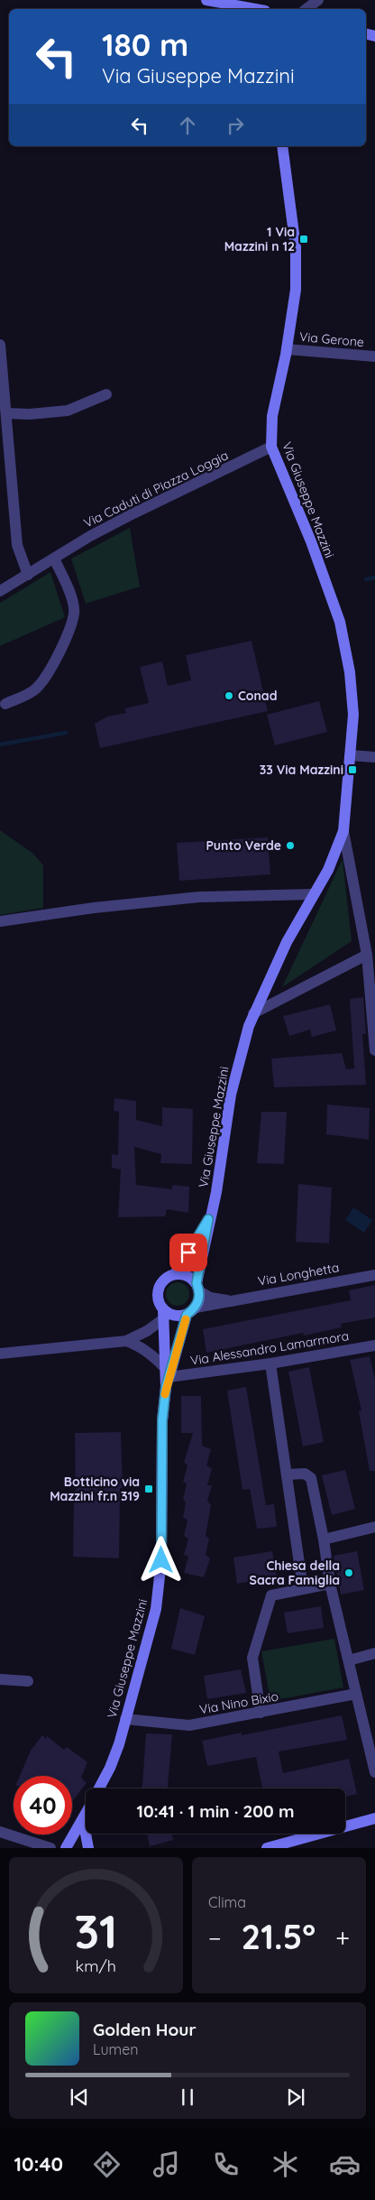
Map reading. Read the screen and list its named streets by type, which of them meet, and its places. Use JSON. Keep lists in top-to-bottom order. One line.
{"streets":{"street":["Via Gerone","Via Caduti di Piazza Loggia","Via Giuseppe Mazzini","Via Longhetta","Via Alessandro Lamarmora","Via Nino Bixio"]},"crossings":[["Via Gerone","Via Giuseppe Mazzini"],["Via Caduti di Piazza Loggia","Via Giuseppe Mazzini"],["Via Giuseppe Mazzini","Via Longhetta"],["Via Giuseppe Mazzini","Via Alessandro Lamarmora"],["Via Giuseppe Mazzini","Via Nino Bixio"]],"places":{"transit":["1 Via Mazzini n 12","33 Via Mazzini","Botticino via Mazzini fr.n 319"],"other":["Conad","Punto Verde","Chiesa della Sacra Famiglia"]},"page":{"turn":["180 m","Via Giuseppe Mazzini"],"limit":"40","trip":"10:41 · 1 min · 200 m","tile":"Clima","heat":["−","21.5°","+"],"song":["Golden Hour","Lumen"],"tabs":"10:40","gauge":["31","km/h"]}}
